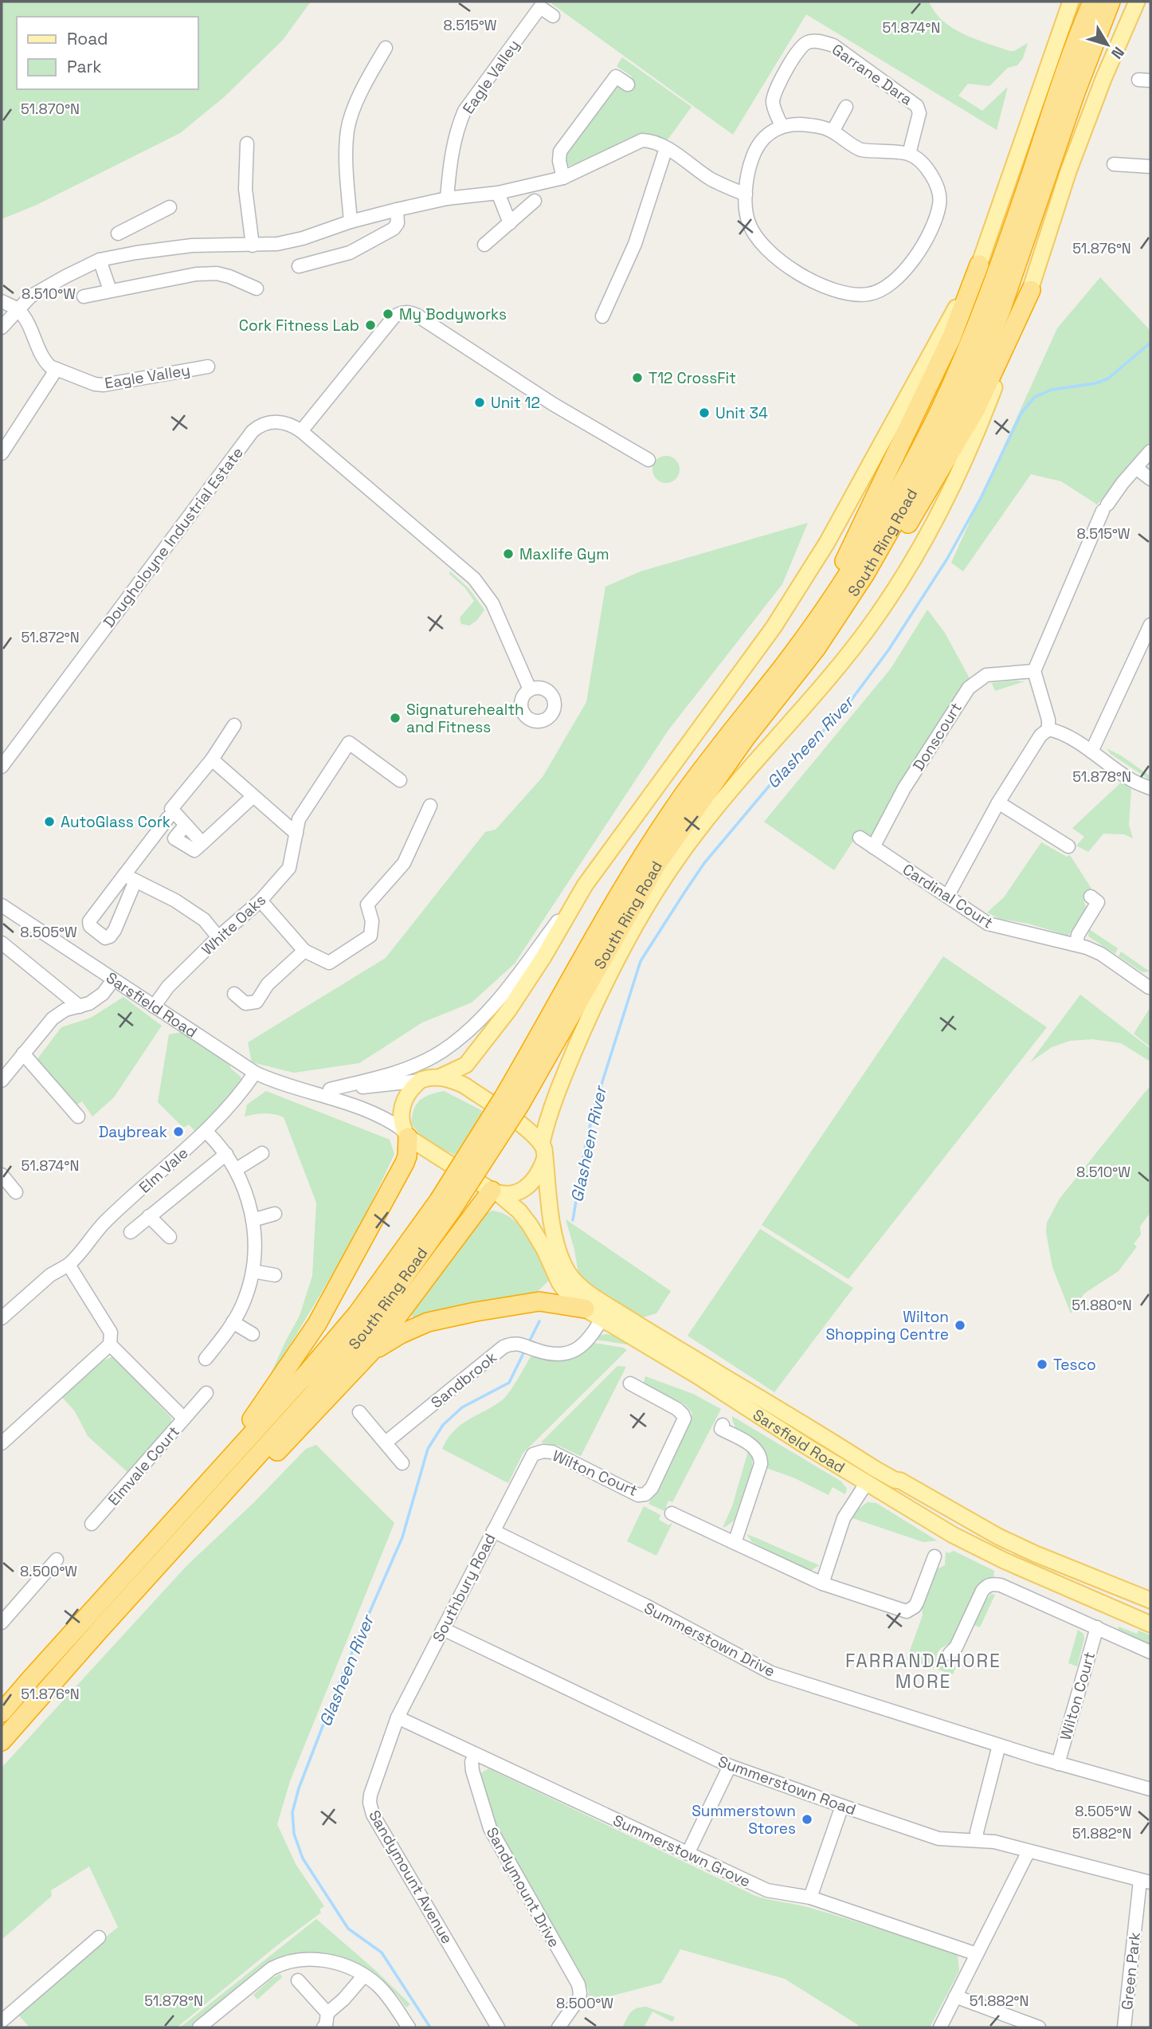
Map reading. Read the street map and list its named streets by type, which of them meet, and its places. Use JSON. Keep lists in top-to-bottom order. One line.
{"streets":{"highway":["South Ring Road"],"main road":["Sarsfield Road"],"street":["Garrane Dara","Eagle Valley","Doughcloyne Industrial Estate","Donscourt","Cardinal Court","White Oaks","Elm Vale","Sandbrook","Elmvale Court","Wilton Court","Southbury Road","Summerstown Drive","Summerstown Road","Summerstown Grove","Sandymount Avenue","Sandymount Drive","Green Park"]},"crossings":[["Donscourt","Cardinal Court"],["White Oaks","Sarsfield Road"],["Sarsfield Road","Elm Vale"],["Sarsfield Road","Sandbrook"],["Wilton Court","Southbury Road"],["Wilton Court","Summerstown Drive"],["Southbury Road","Summerstown Drive"],["Southbury Road","Summerstown Road"],["Southbury Road","Summerstown Grove"],["Southbury Road","Sandymount Avenue"],["Summerstown Road","Green Park"],["Summerstown Grove","Sandymount Avenue"],["Summerstown Grove","Sandymount Drive"]],"districts":["FARRANDAHORE MORE"],"water":["Glasheen River"],"places":["My Bodyworks","Cork Fitness Lab","T12 CrossFit","Unit 12","Unit 34","Maxlife Gym","Signaturehealth and Fitness","AutoGlass Cork","Daybreak","Wilton Shopping Centre","Tesco","Summerstown Stores"],"legend":["Road","Park"],"north":"bottom right","coordinates":["8.515°W","51.874°N","51.870°N","51.876°N","8.510°W","51.872°N","51.878°N","8.505°W","51.880°N","8.500°W","51.882°N"]}
